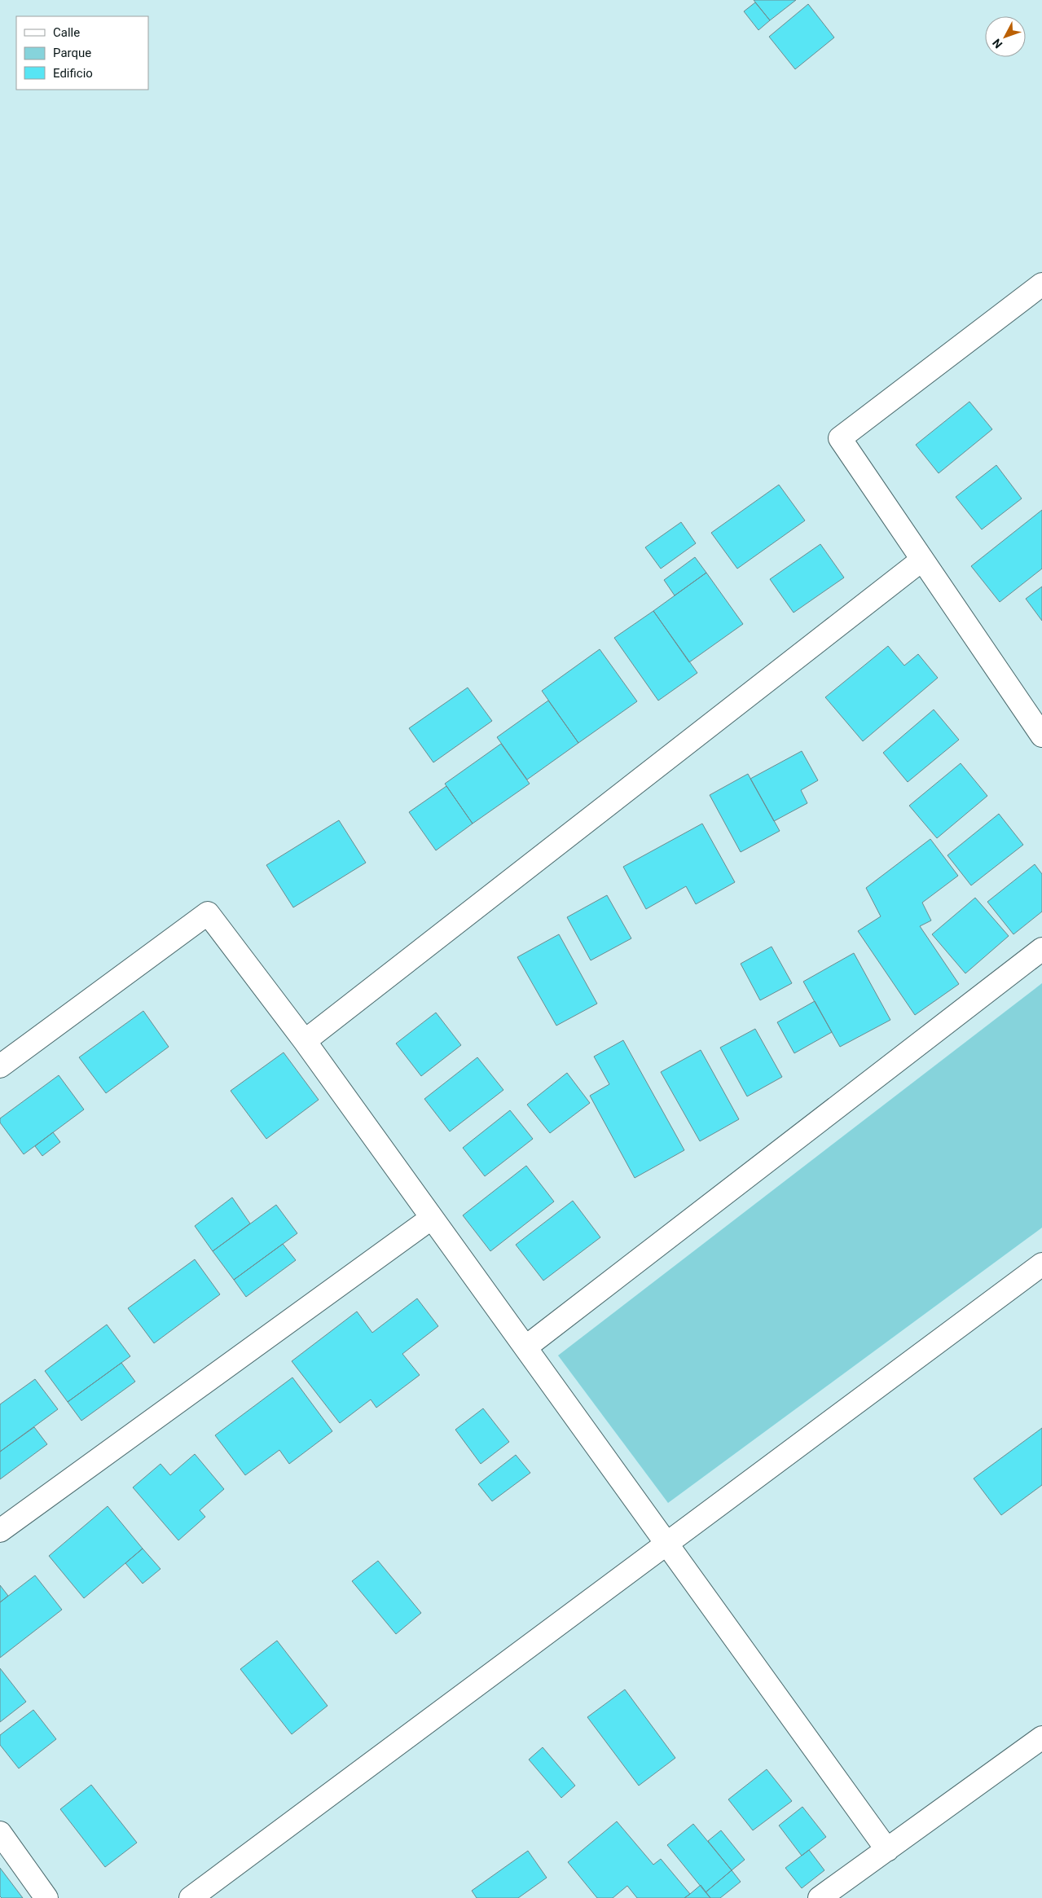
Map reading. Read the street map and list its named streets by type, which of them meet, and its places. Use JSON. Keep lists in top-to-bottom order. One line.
{"legend":["Calle","Parque","Edificio"],"north":"bottom left"}
